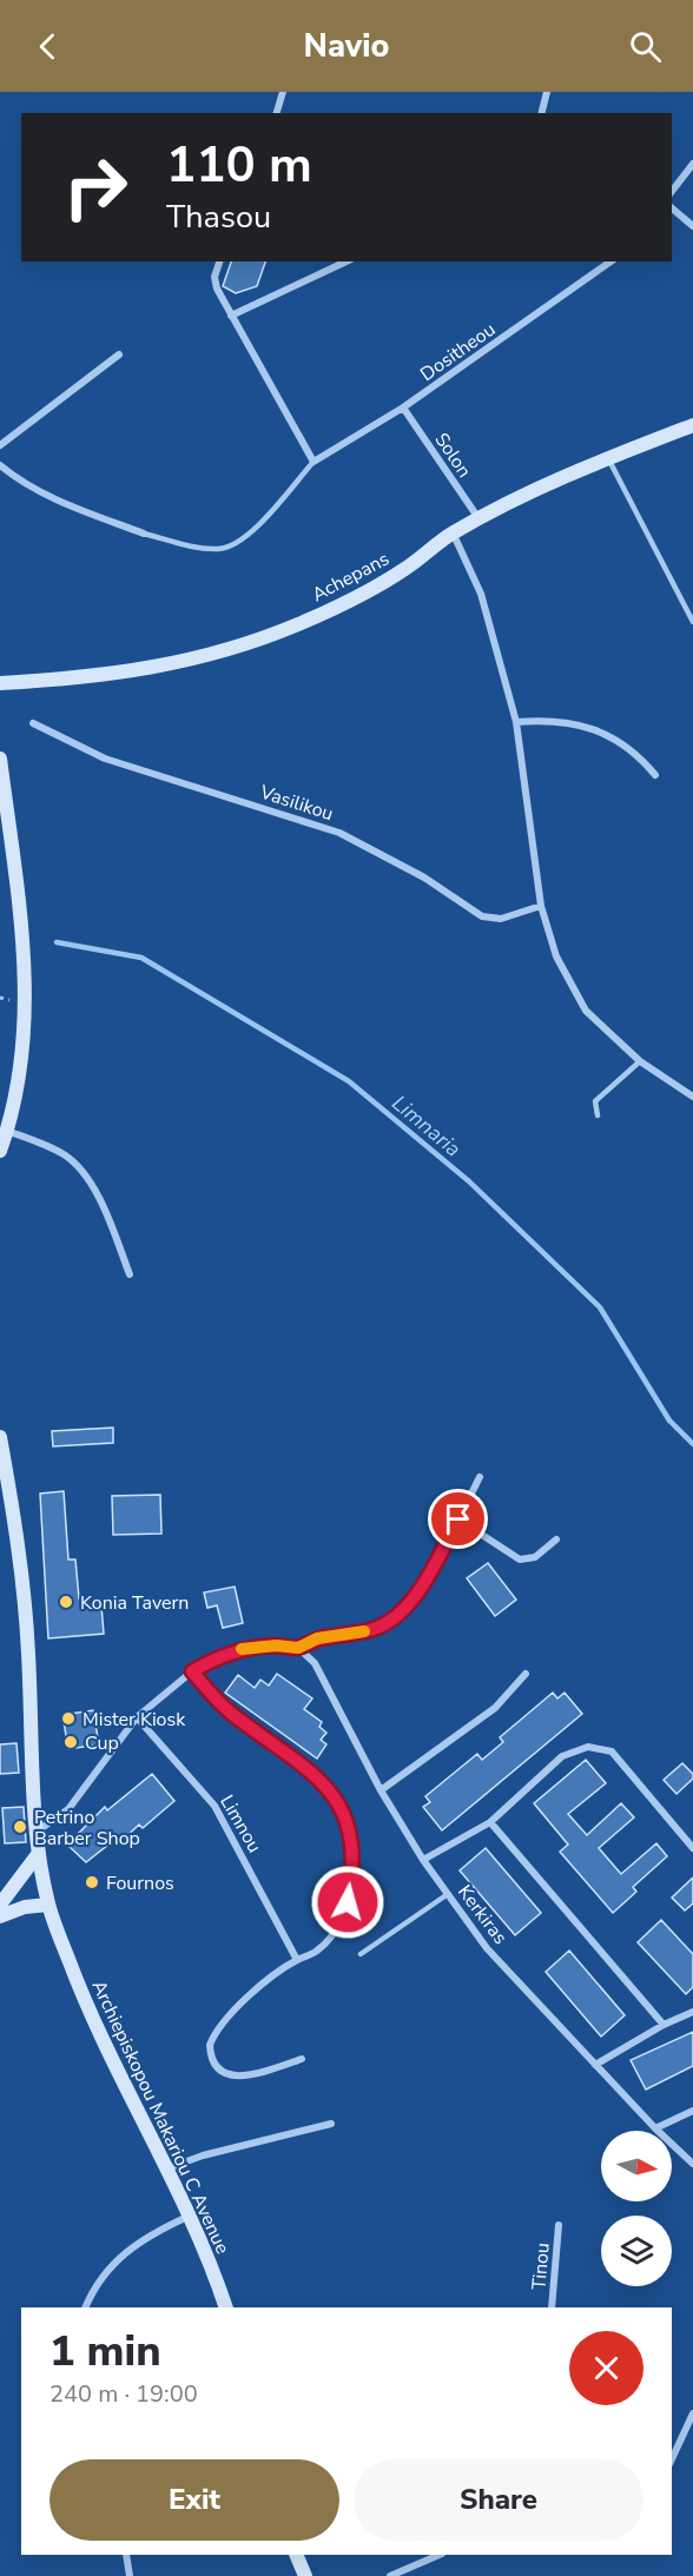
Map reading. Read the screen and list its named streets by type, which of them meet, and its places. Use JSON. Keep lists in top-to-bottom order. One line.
{"streets":{"main road":["Achepans","Archiepiskopou Makariou C Avenue"],"street":["Dositheou","Solon","Vasilikou","Limnou","Kerkiras","Tinou"]},"crossings":[["Dositheou","Solon"],["Solon","Achepans"]],"water":["Limnaria"],"places":["Konia Tavern","Mister Kiosk","Cup","Petrino Barber Shop","Fournos"],"north":"right","page":{"header":"Navio","turn":["110 m","Thasou"],"heading":["1 min","240 m · 19:00"],"buttons":["Exit","Share"]}}
